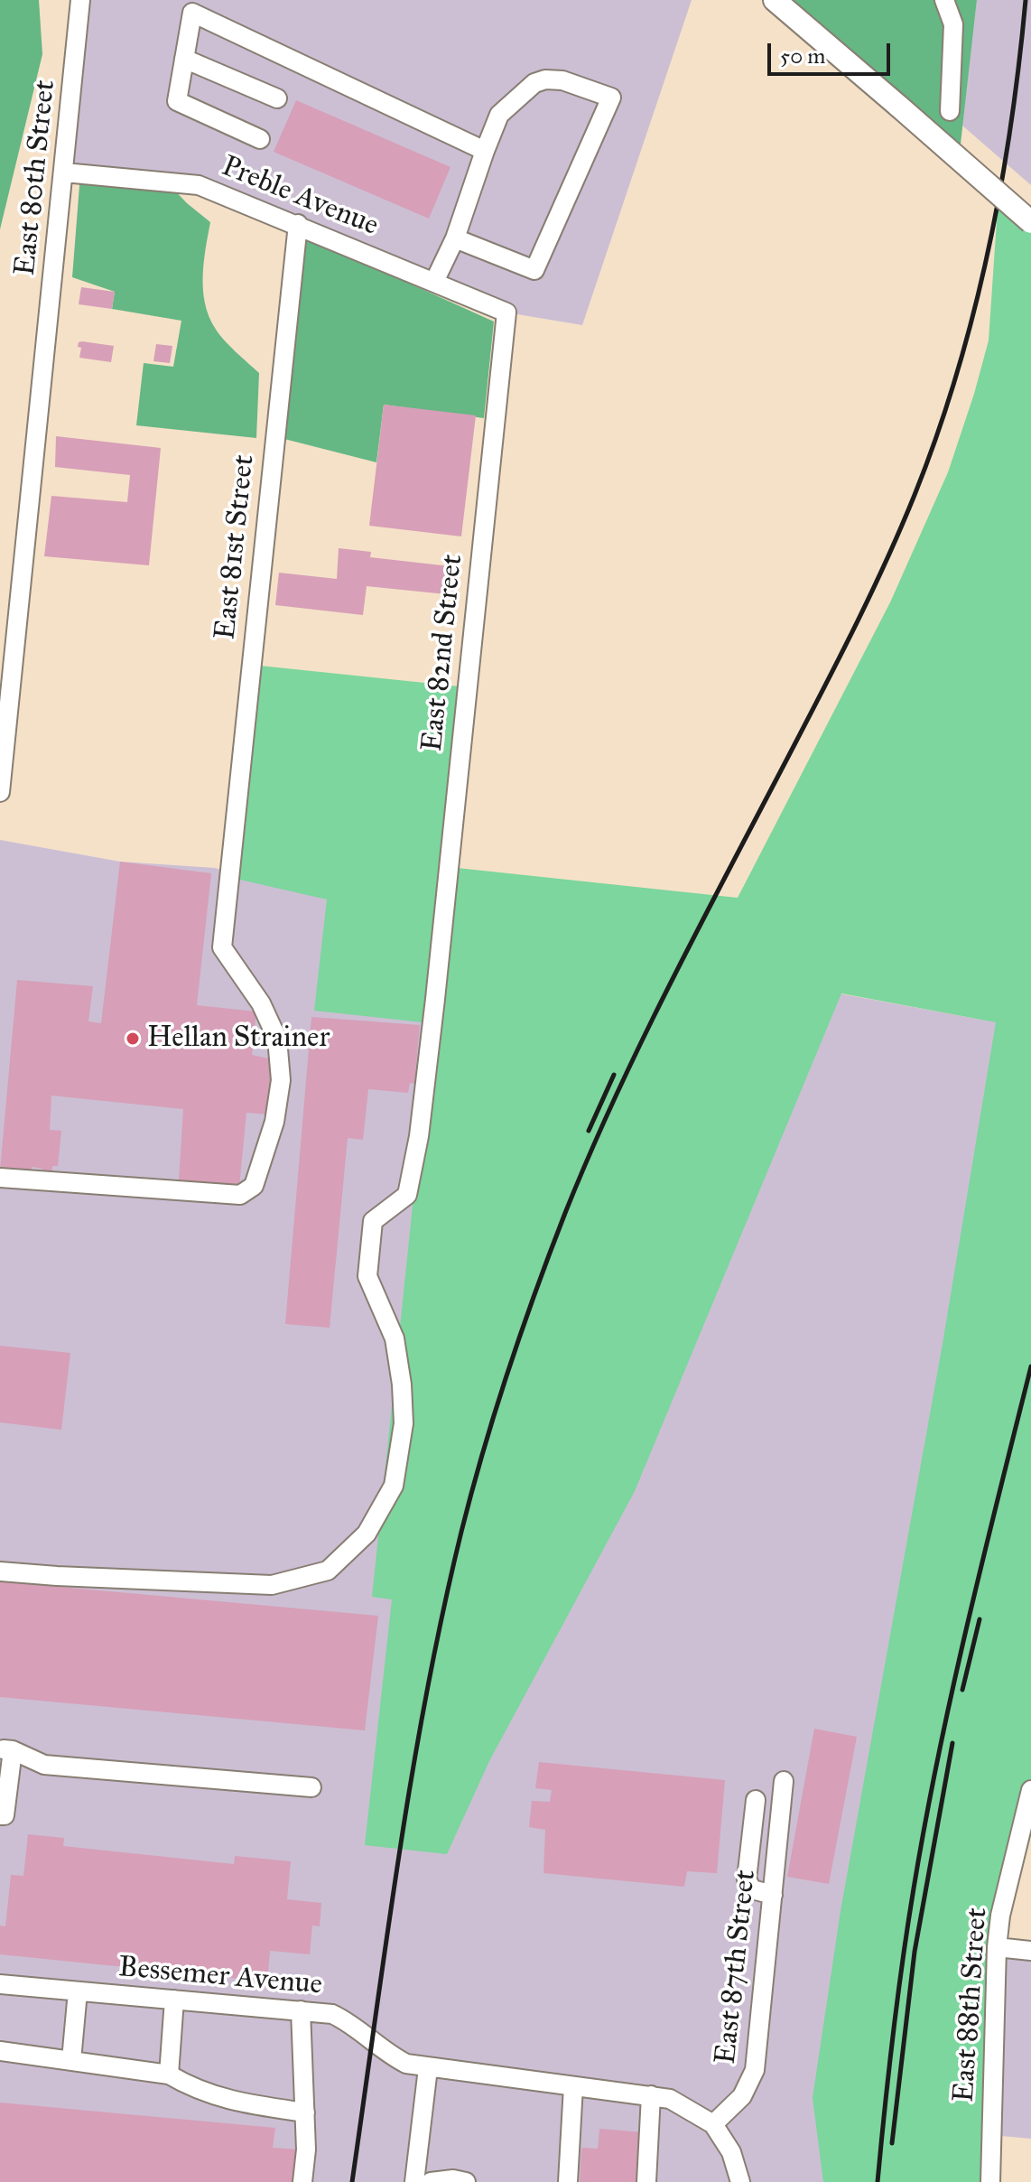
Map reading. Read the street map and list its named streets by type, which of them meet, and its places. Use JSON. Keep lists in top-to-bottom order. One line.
{"streets":{"street":["East 80th Street","Preble Avenue","East 81st Street","East 82nd Street","East 87th Street","Bessemer Avenue","East 88th Street"]},"crossings":[["East 80th Street","Preble Avenue"],["Preble Avenue","East 81st Street"],["Preble Avenue","East 82nd Street"],["East 87th Street","Bessemer Avenue"]],"places":["Hellan Strainer"],"scale_bar":"50 m"}
